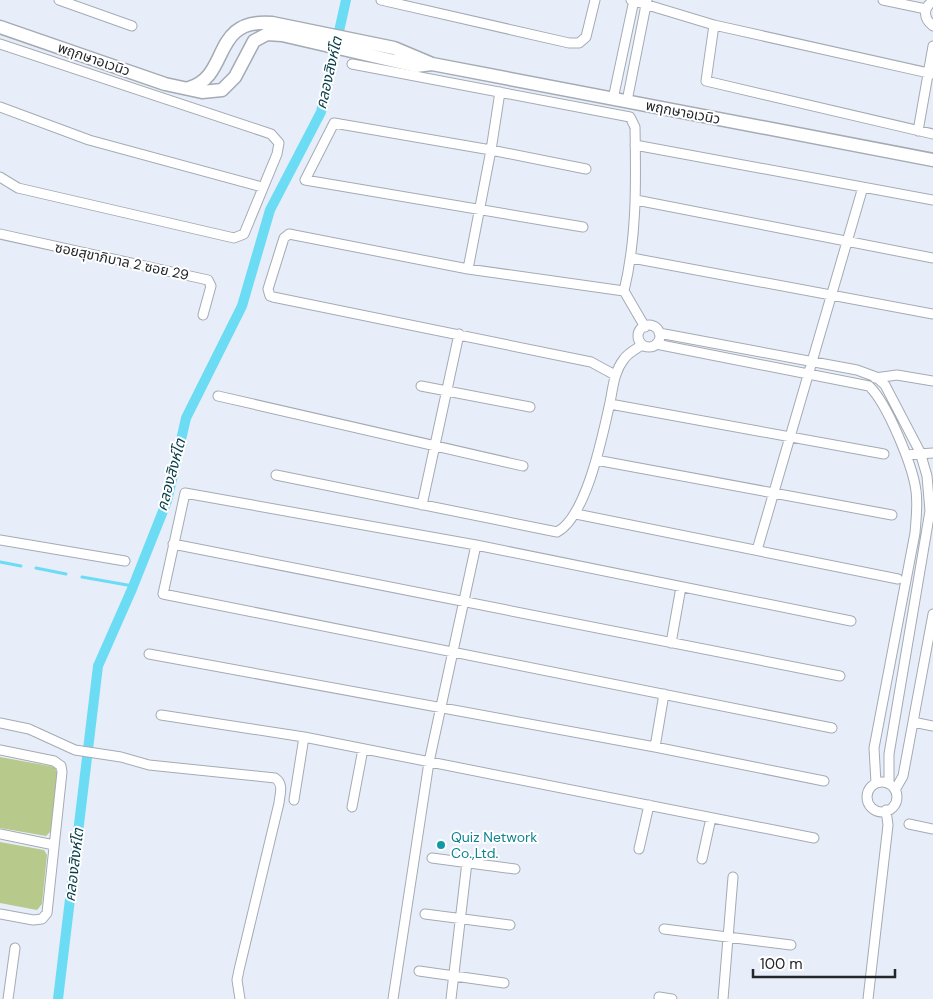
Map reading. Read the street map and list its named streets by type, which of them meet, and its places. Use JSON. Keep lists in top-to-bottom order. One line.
{"streets":{"street":["พฤกษาอเวนิว","ซอยสุขาภิบาล 2 ซอย 29"]},"water":["คลองสิงห์โต"],"places":["Quiz Network Co.,Ltd."],"scale_bar":"100 m"}
